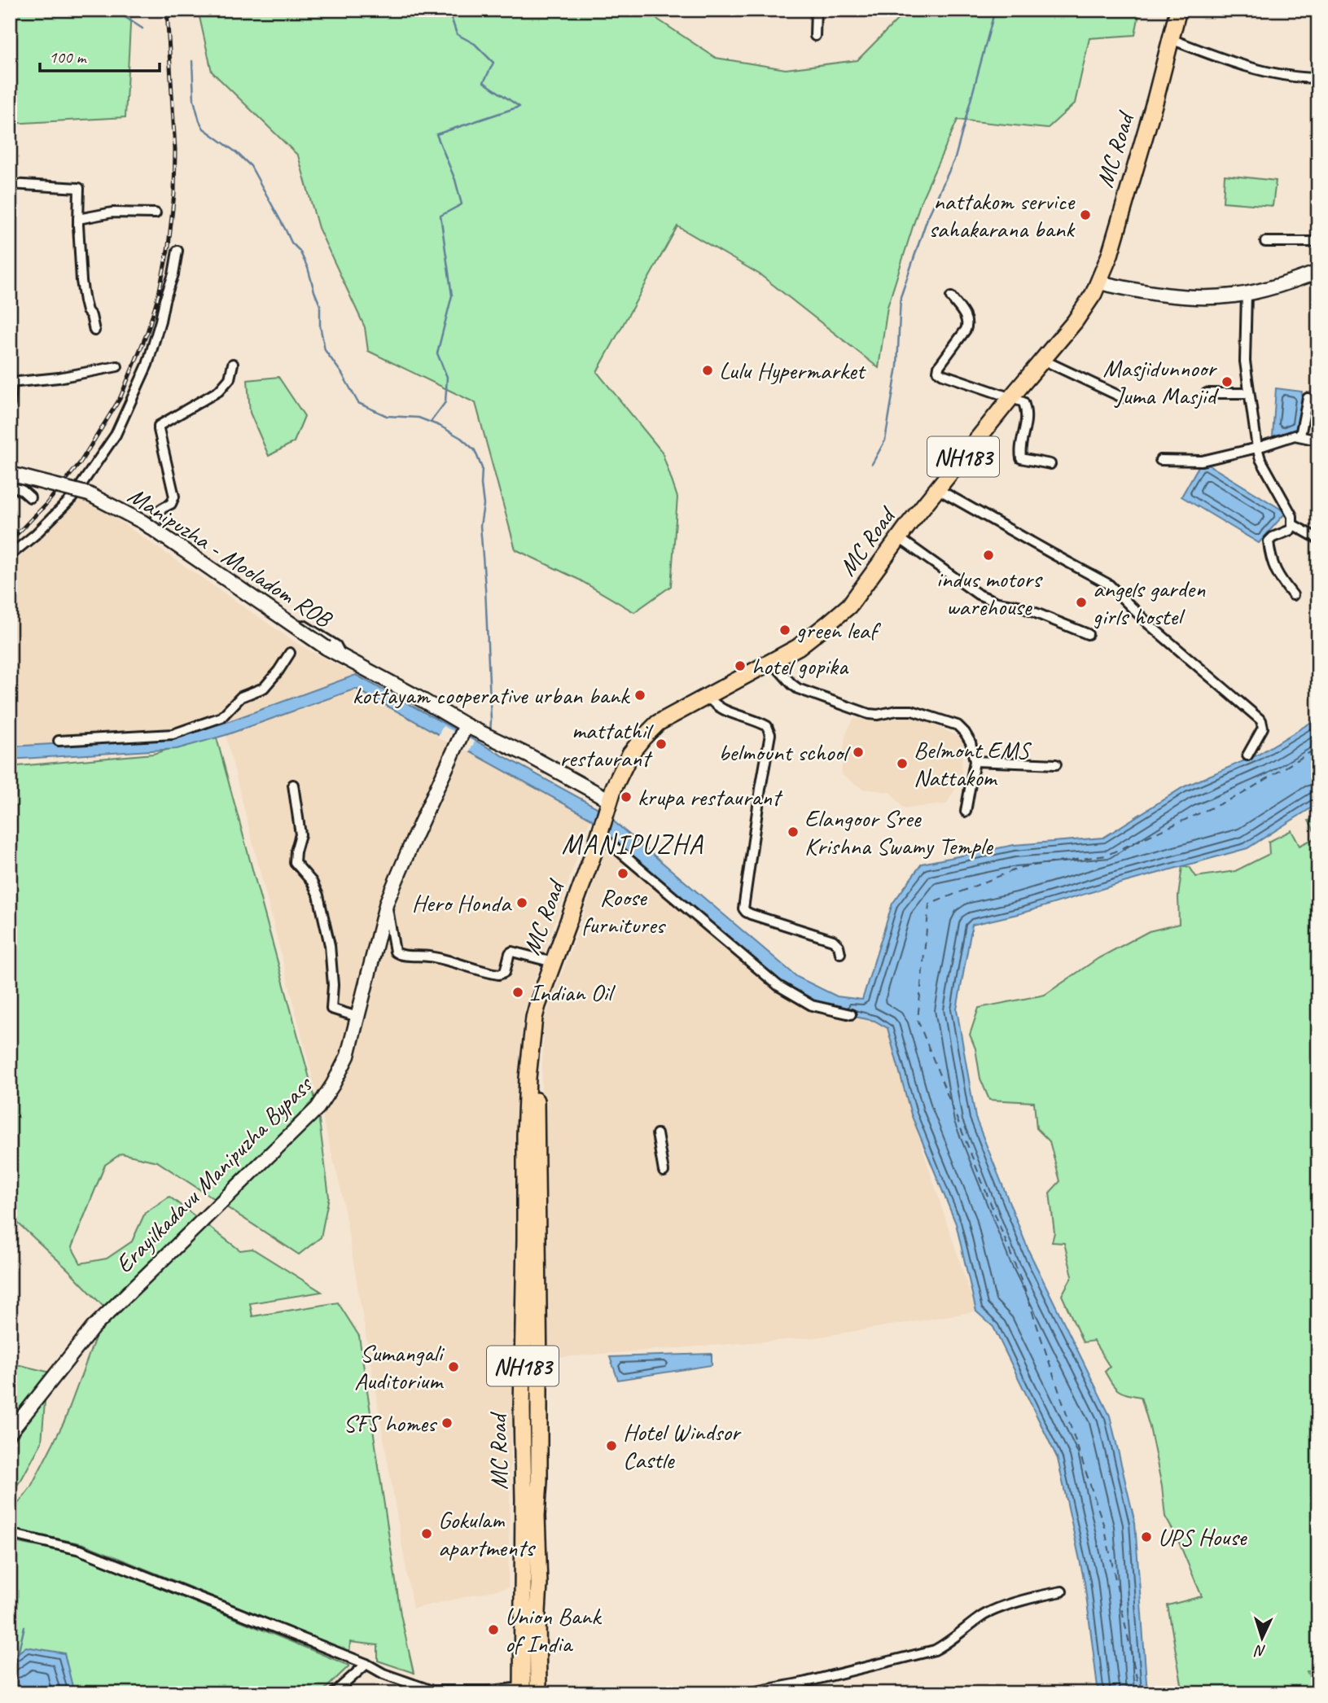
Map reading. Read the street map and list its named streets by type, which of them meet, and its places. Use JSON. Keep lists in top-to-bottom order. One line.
{"streets":{"highway":["MC Road","NH183"],"main road":["Manipuzha - Mooladom ROB","Erayilkadavu Manipuzha Bypass"]},"crossings":[["MC Road","Manipuzha - Mooladom ROB"],["Manipuzha - Mooladom ROB","Erayilkadavu Manipuzha Bypass"]],"districts":["MANIPUZHA"],"places":["nattakom service sahakarana bank","Lulu Hypermarket","Masjidunnoor Juma Masjid","indus motors warehouse","angels garden girls hostel","green leaf","hotel gopika","kottayam cooperative urban bank","mattathil restaurant","belmount school","Belmont EMS Nattakom","krupa restaurant","Elangoor Sree Krishna Swamy Temple","Roose furnitures","Hero Honda","Indian Oil","Sumangali Auditorium","SFS homes","Hotel Windsor Castle","Gokulam apartments","UPS House","Union Bank of India"],"scale_bar":"100 m","north":"bottom"}
